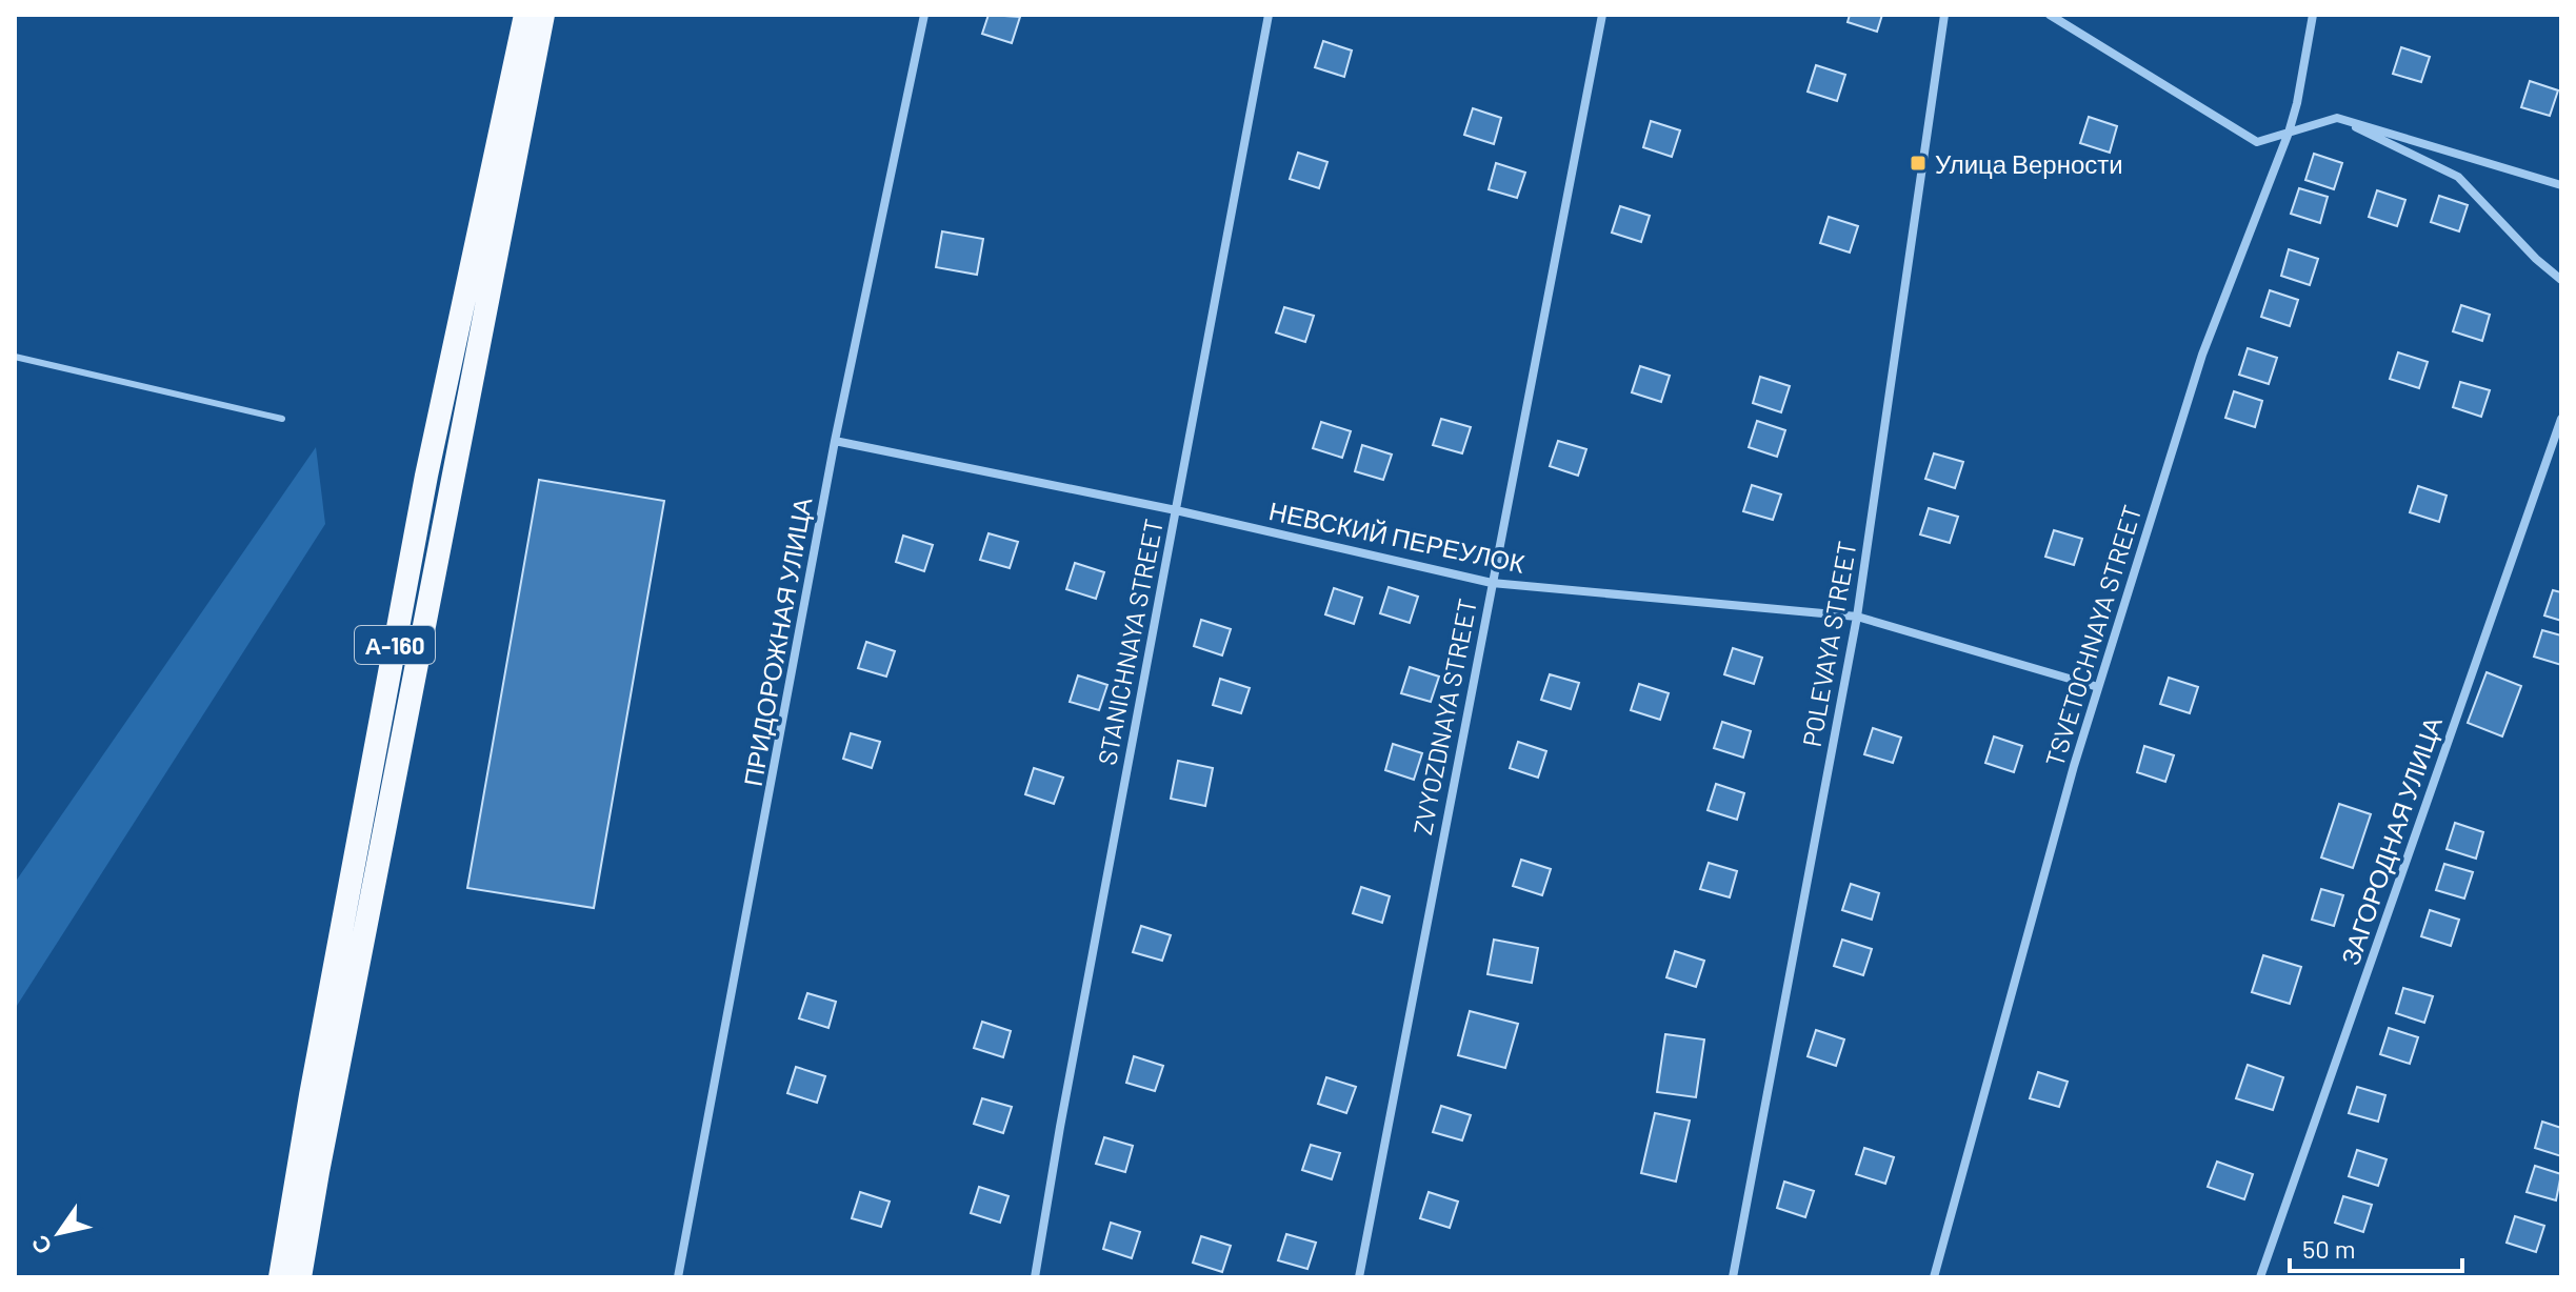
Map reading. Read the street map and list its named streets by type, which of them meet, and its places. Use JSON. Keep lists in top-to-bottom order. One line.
{"streets":{"highway":["А-160"],"street":["НЕВСКИЙ ПЕРЕУЛОК","TSVETOCHNAYA STREET","ПРИДОРОЖНАЯ УЛИЦА","STANICHNAYA STREET","POLEVAYA STREET","ZVYOZDNAYA STREET","ЗАГОРОДНАЯ УЛИЦА"]},"crossings":[["НЕВСКИЙ ПЕРЕУЛОК","TSVETOCHNAYA STREET"],["НЕВСКИЙ ПЕРЕУЛОК","ПРИДОРОЖНАЯ УЛИЦА"],["НЕВСКИЙ ПЕРЕУЛОК","STANICHNAYA STREET"],["НЕВСКИЙ ПЕРЕУЛОК","POLEVAYA STREET"],["НЕВСКИЙ ПЕРЕУЛОК","ZVYOZDNAYA STREET"]],"places":{"transit":["Улица Верности"]},"scale_bar":"50 m","north":"bottom left"}
